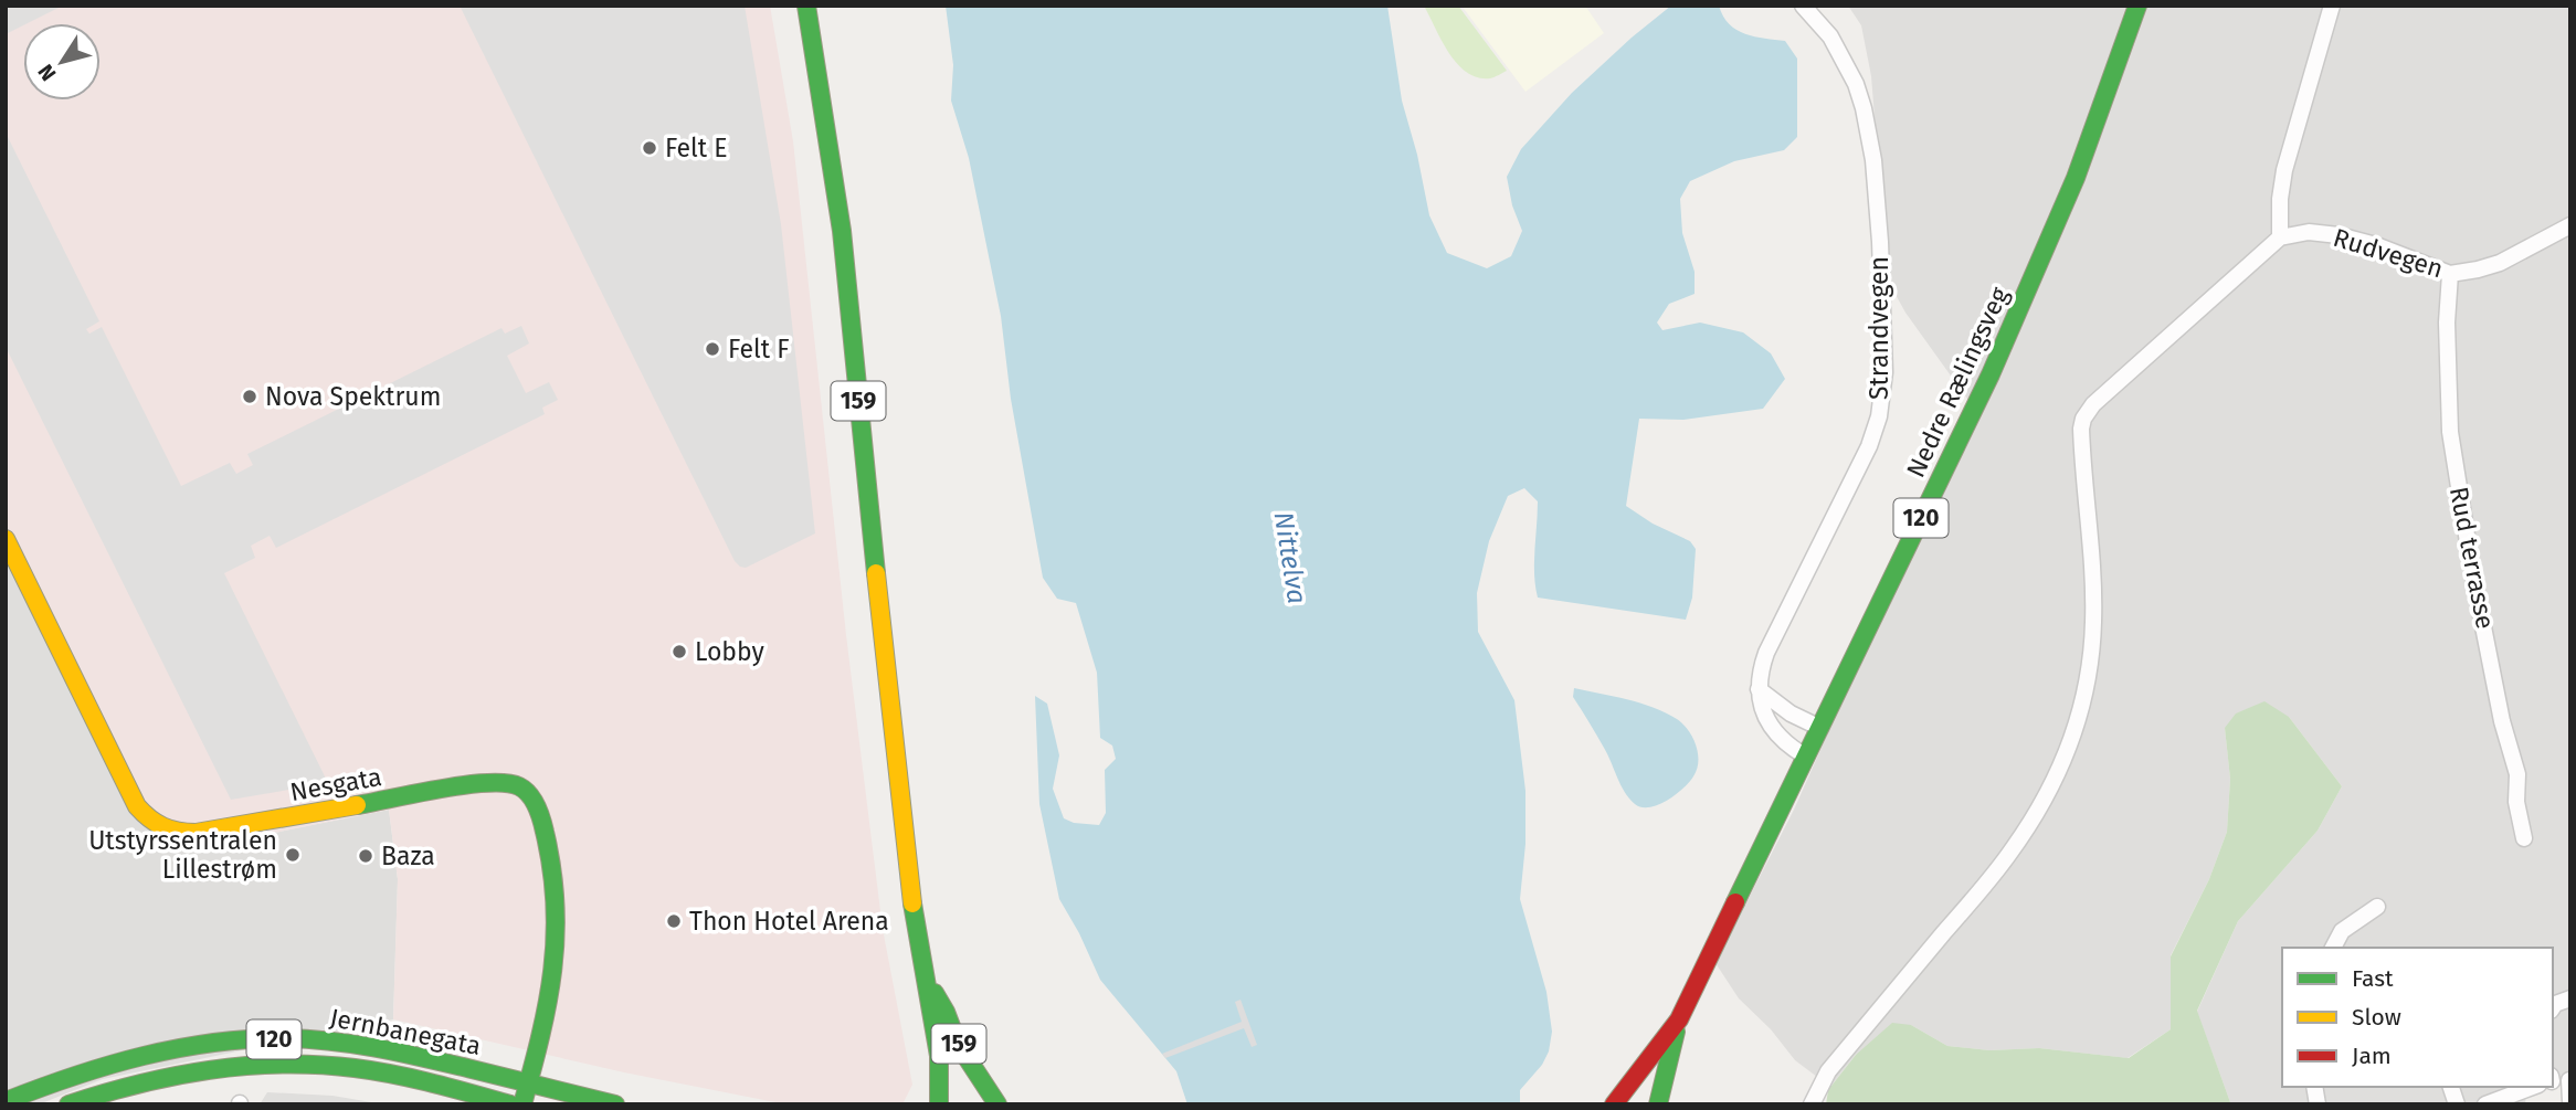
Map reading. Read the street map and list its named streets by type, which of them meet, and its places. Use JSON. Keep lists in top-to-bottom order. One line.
{"streets":{"main road":["Nedre Rælingsveg","159","120","Nesgata","Jernbanegata"],"street":["Rudvegen","Strandvegen","Rud terrasse"]},"crossings":[["Rudvegen","Rud terrasse"],["Strandvegen","Nedre Rælingsveg"],["Nesgata","Jernbanegata"]],"water":["Nittelva"],"places":["Felt E","Felt F","Nova Spektrum","Lobby","Utstyrssentralen Lillestrøm","Baza","Thon Hotel Arena"],"legend":["Fast","Slow","Jam"],"north":"bottom left"}
